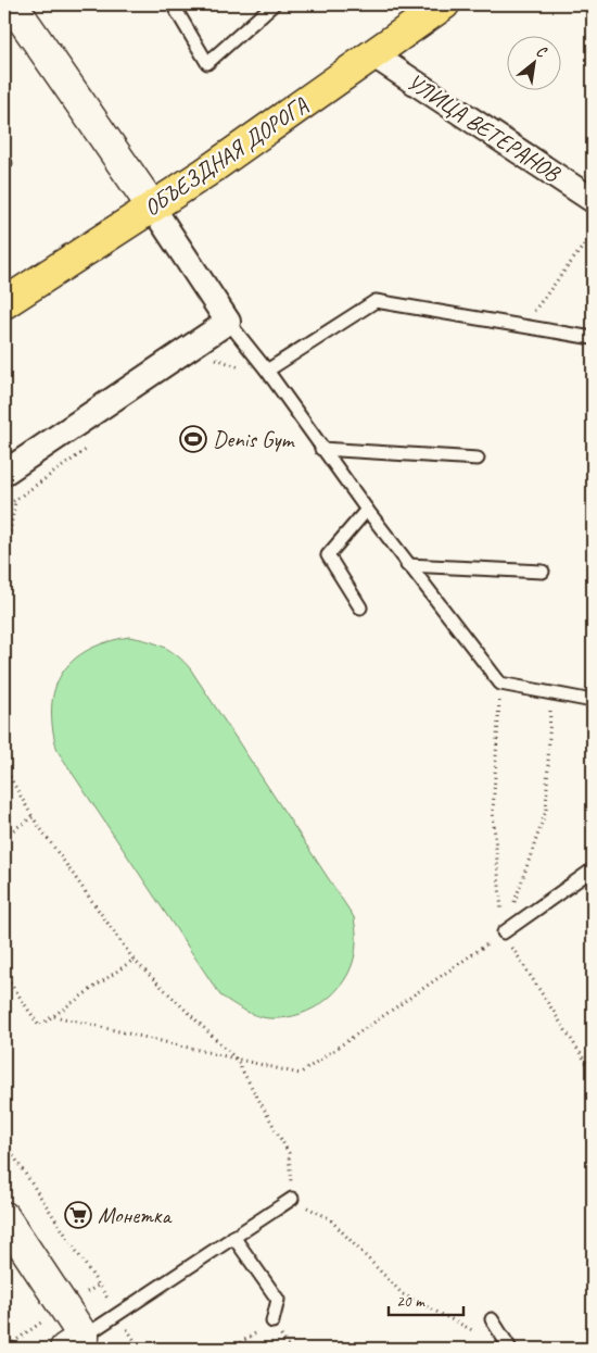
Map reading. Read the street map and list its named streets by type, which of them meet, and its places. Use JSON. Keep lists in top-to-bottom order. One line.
{"streets":{"main road":["ОБЪЕЗДНАЯ ДОРОГА"],"street":["УЛИЦА ВЕТЕРАНОВ"]},"crossings":[["УЛИЦА ВЕТЕРАНОВ","ОБЪЕЗДНАЯ ДОРОГА"]],"places":{"sports":["Denis Gym"],"supermarket":["Монетка"]},"scale_bar":"20 m","north":"top right"}
